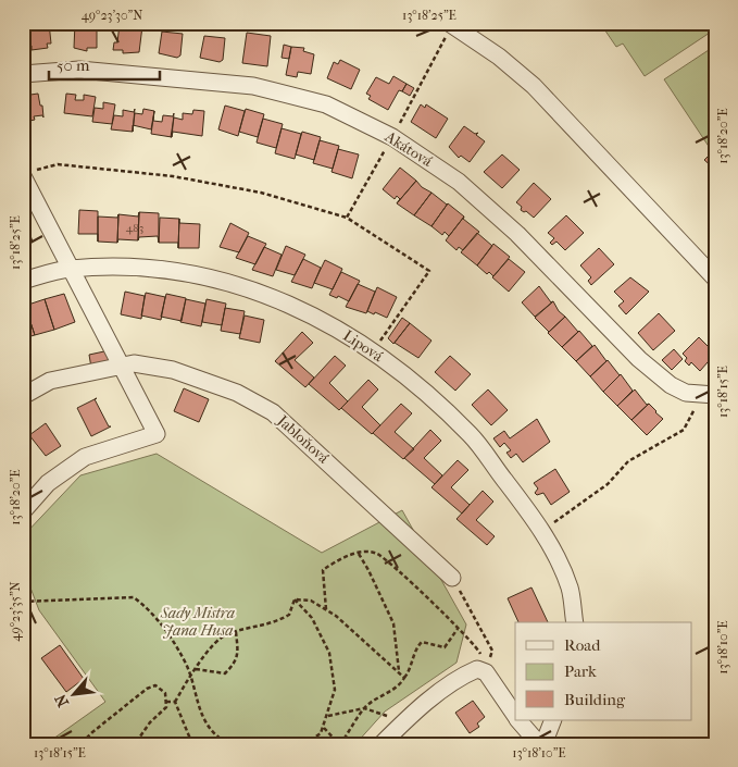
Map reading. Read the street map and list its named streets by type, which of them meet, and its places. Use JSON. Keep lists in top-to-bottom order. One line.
{"streets":{"street":["Akátová","Lipová","Jabloňová"]},"parks":["Sady Mistra Jana Husa"],"house_numbers":["483"],"legend":["Road","Park","Building"],"scale_bar":"50 m","north":"bottom left","coordinates":["49°23'30\"N","13°18'25\"E","13°18'20\"E","13°18'15\"E","49°23'35\"N","13°18'10\"E"]}
